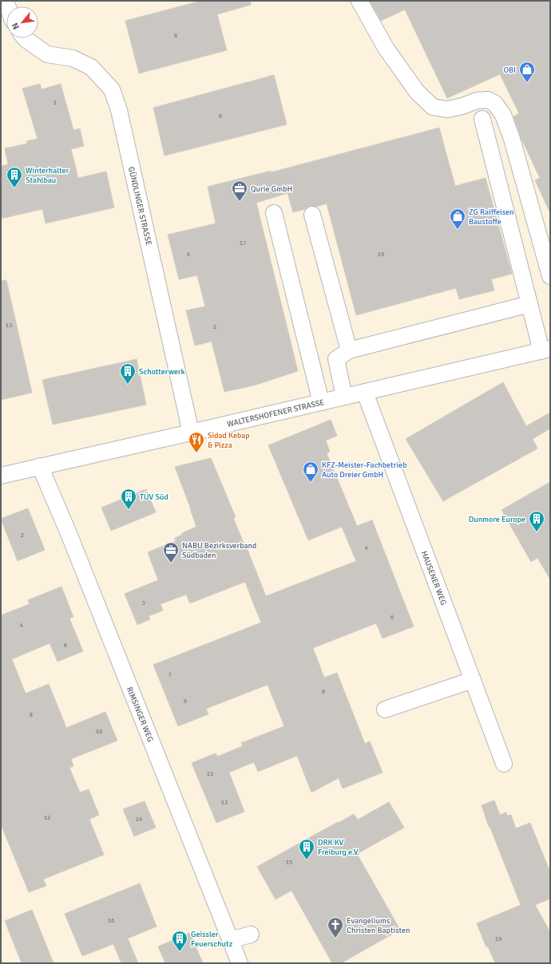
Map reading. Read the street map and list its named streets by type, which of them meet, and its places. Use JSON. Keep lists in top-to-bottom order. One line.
{"streets":{"street":["GÜNDLINGER STRASSE","WALTERSHOFENER STRASSE","HAUSENER WEG","RIMSINGER WEG"]},"crossings":[["GÜNDLINGER STRASSE","WALTERSHOFENER STRASSE"],["WALTERSHOFENER STRASSE","HAUSENER WEG"],["WALTERSHOFENER STRASSE","RIMSINGER WEG"]],"places":{"shop":["OBI","ZG Raiffeisen Baustoffe","KFZ-Meister-Fachbetrieb Auto Dreier GmbH"],"building":["Winterhalter Stahlbau","Schotterwerk","TÜV Süd","Dunmore Europe","DRK KV Freiburg e.V.","Geissler Feuerschutz"],"office":["Qurie GmbH","NABU Bezirksverband Südbaden"],"restaurant":["Sidad Kebap & Pizza"],"church":["Evangeliums Christen Baptisten"]},"house_numbers":["8","1","6","17","4","19","13","2","2","4","5","6","4","6","7","8","9","8","10","11","13","12","14","15","16","19"],"north":"bottom left"}
